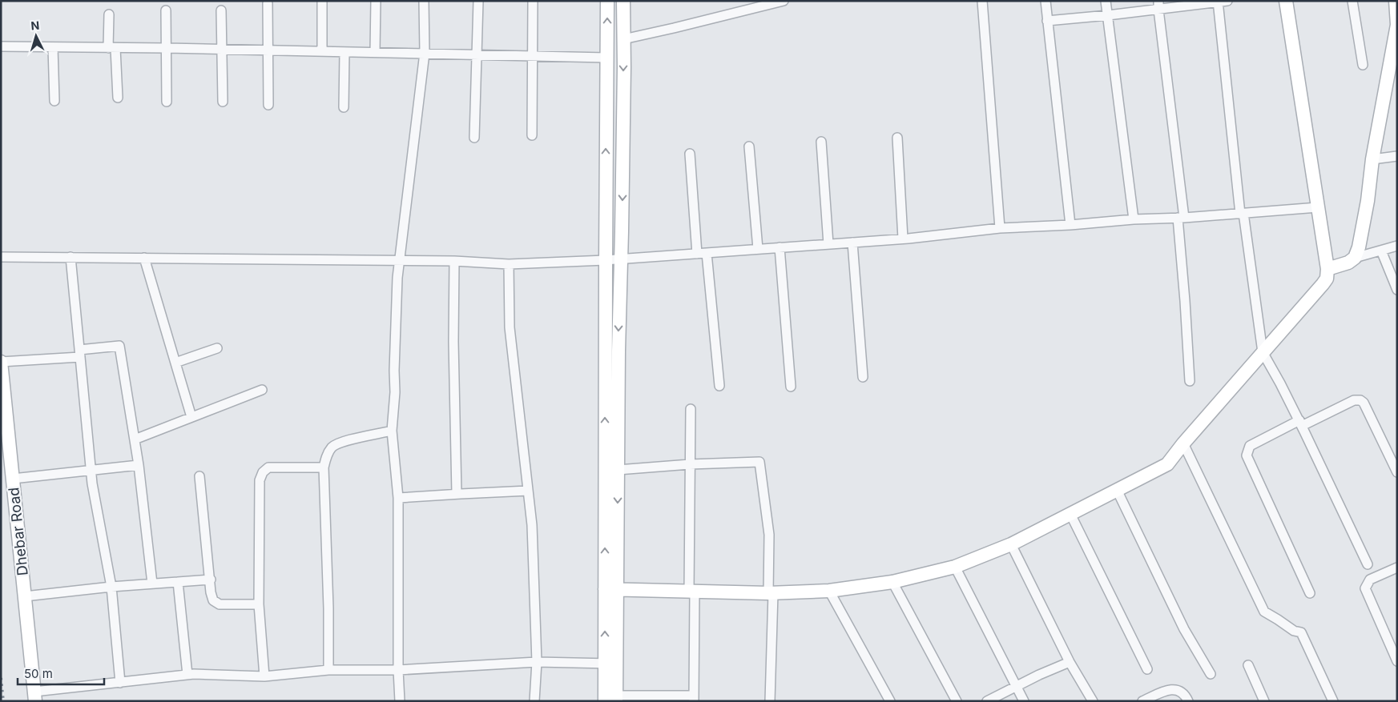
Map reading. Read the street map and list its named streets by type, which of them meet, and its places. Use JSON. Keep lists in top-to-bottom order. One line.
{"streets":{"street":["Dhebar Road"]},"scale_bar":"50 m","north":"top"}
